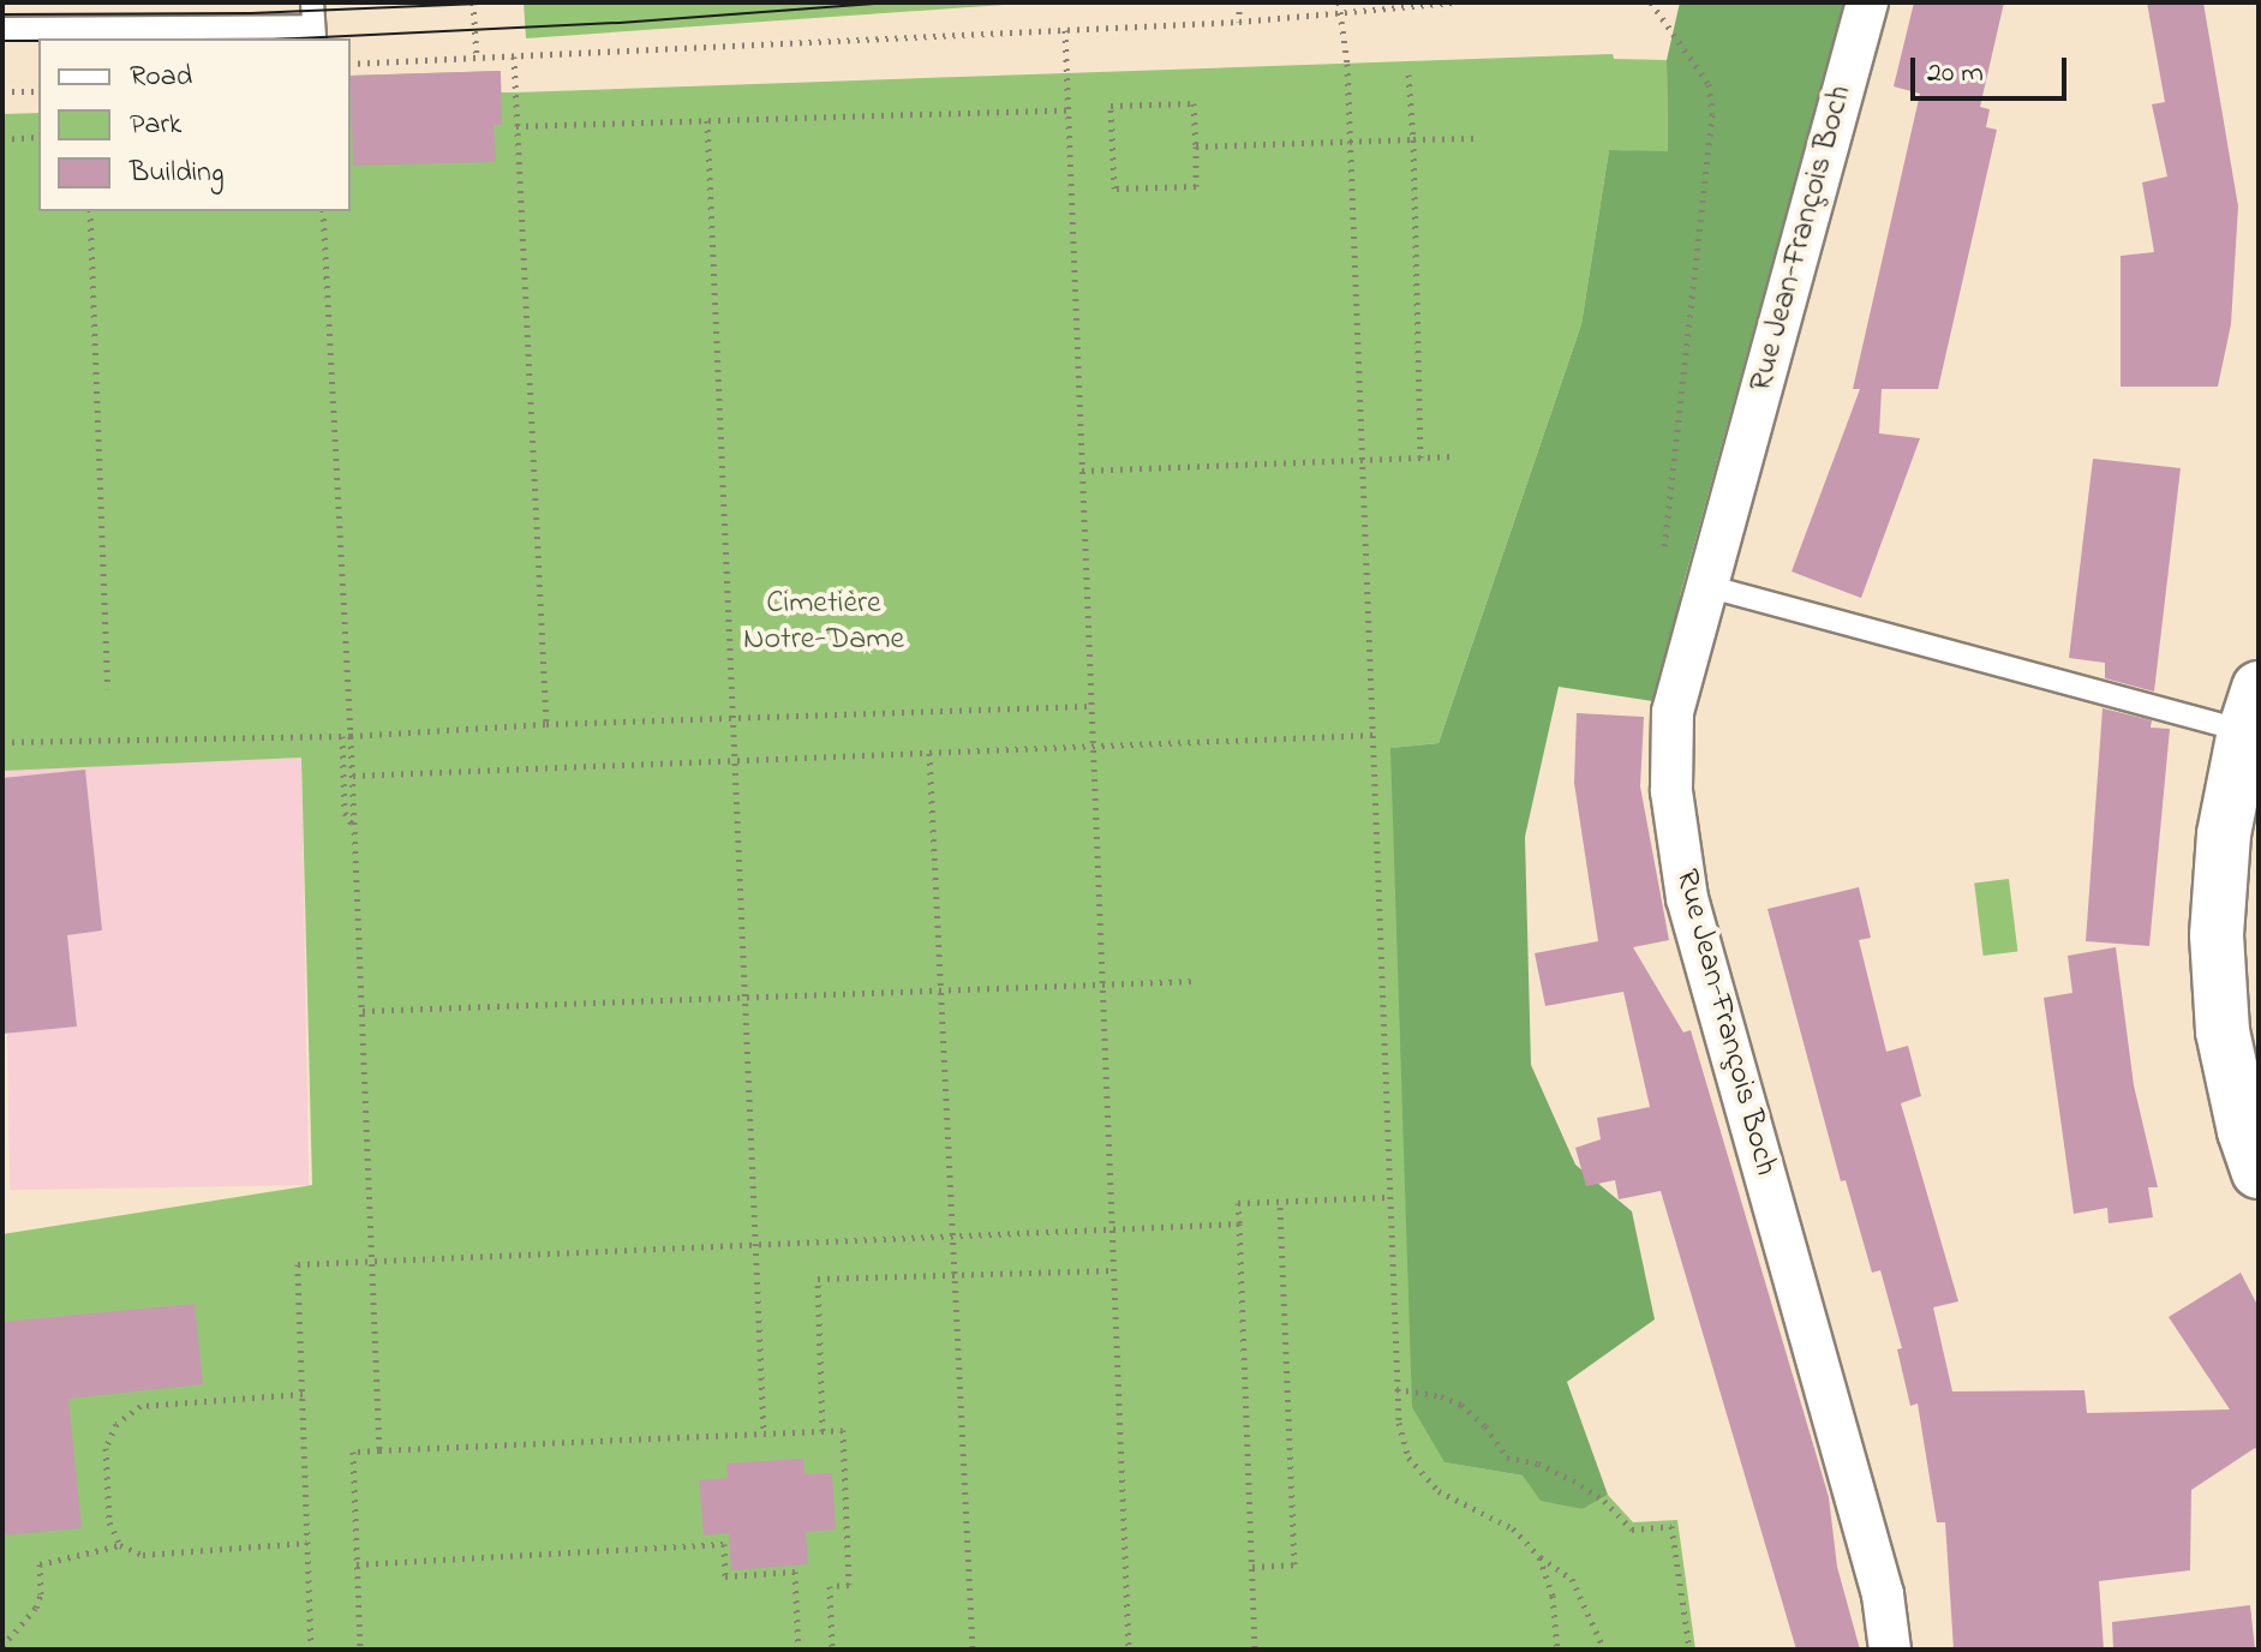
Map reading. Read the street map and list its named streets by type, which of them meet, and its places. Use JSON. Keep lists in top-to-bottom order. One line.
{"streets":{"street":["Rue Jean-François Boch"]},"parks":["Cimetière Notre-Dame"],"legend":["Road","Park","Building"],"scale_bar":"20 m"}
